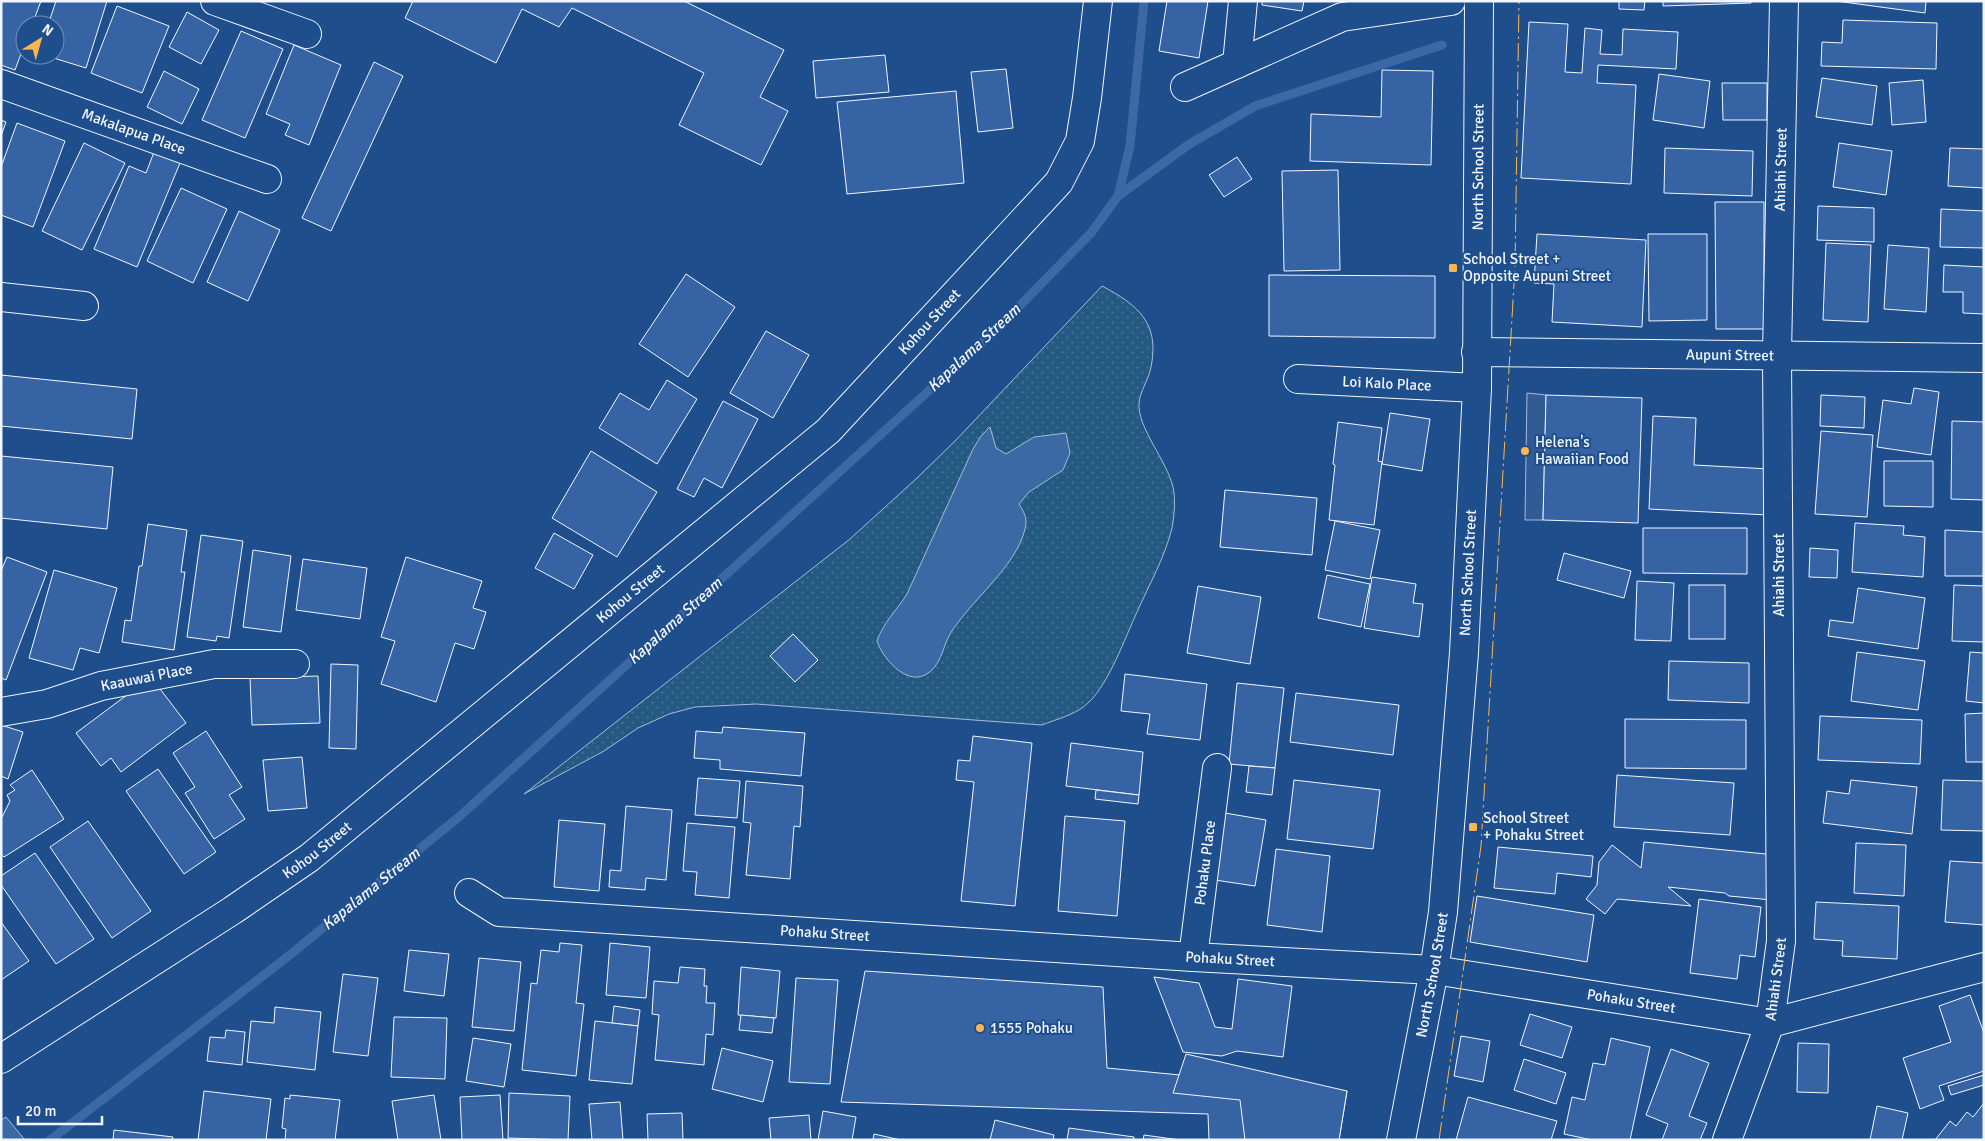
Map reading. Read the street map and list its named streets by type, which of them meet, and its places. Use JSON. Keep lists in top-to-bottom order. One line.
{"streets":{"street":["Makalapua Place","North School Street","Ahiahi Street","Kohou Street","Aupuni Street","Loi Kalo Place","Kaauwai Place","Pohaku Place","Pohaku Street"]},"crossings":[["North School Street","Aupuni Street"],["North School Street","Loi Kalo Place"],["North School Street","Pohaku Street"],["Ahiahi Street","Aupuni Street"],["Ahiahi Street","Pohaku Street"],["Pohaku Place","Pohaku Street"]],"water":["Kapalama Stream"],"places":{"transit":["School Street + Opposite Aupuni Street","School Street + Pohaku Street"],"other":["Helena's Hawaiian Food","1555 Pohaku"]},"scale_bar":"20 m","north":"top right"}
